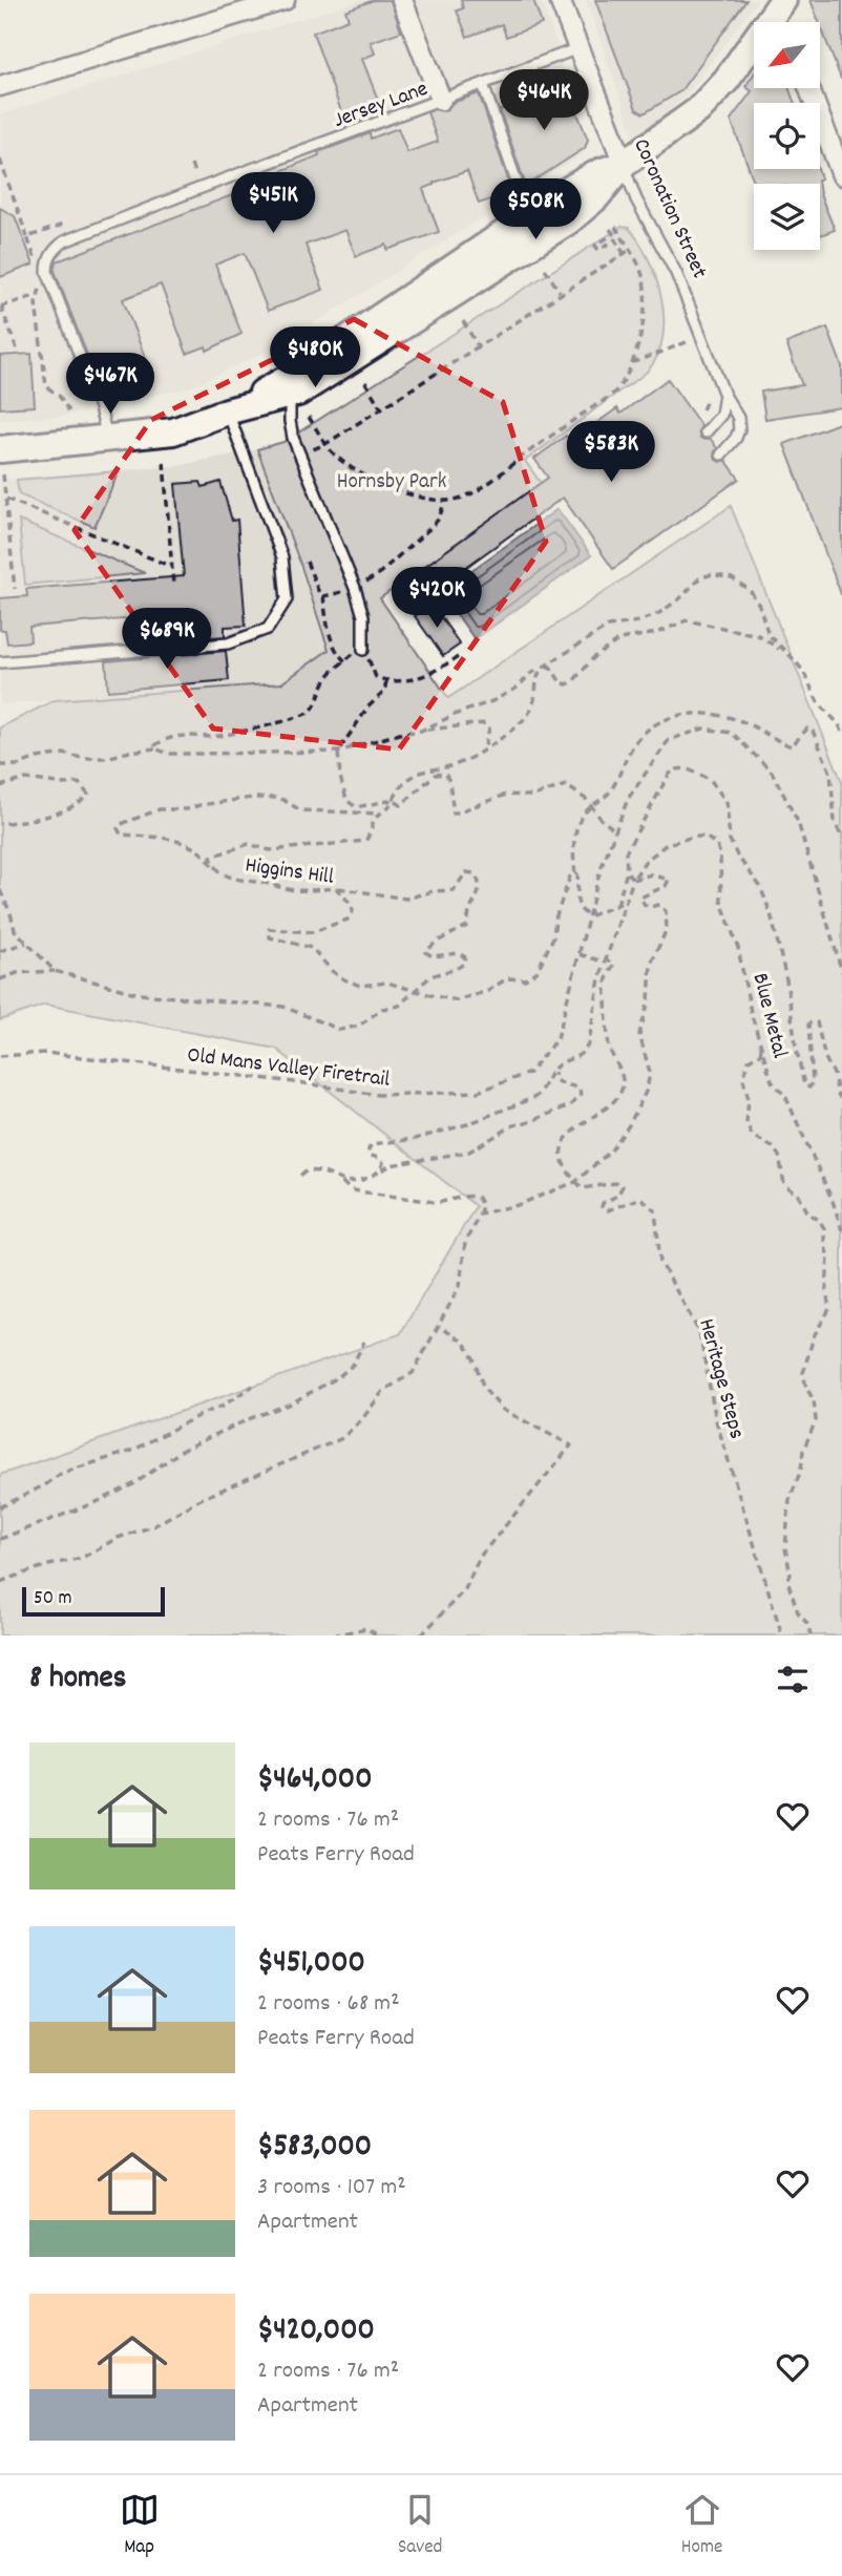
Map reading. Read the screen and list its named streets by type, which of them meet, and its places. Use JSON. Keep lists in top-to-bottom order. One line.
{"streets":{"street":["Coronation Street"],"lane":["Jersey Lane"],"path":["Higgins Hill","Blue Metal","Old Mans Valley Firetrail","Heritage Steps"]},"crossings":[["Jersey Lane","Coronation Street"]],"parks":["Hornsby Park"],"scale_bar":"50 m","north":"bottom left","page":{"price":["$464K","$451K","$508K","$480K","$467K","$583K","$420K","$689K"],"scale":"50 m","heading":"8 homes","list":[{"name":"$464,000","note":"2 rooms · 76 m² · Peats Ferry Road"},{"name":"$451,000","note":"2 rooms · 68 m² · Peats Ferry Road"},{"name":"$583,000","note":"3 rooms · 107 m² · Apartment"},{"name":"$420,000","note":"2 rooms · 76 m² · Apartment"}],"tabs":["Map","Saved","Home"]}}
